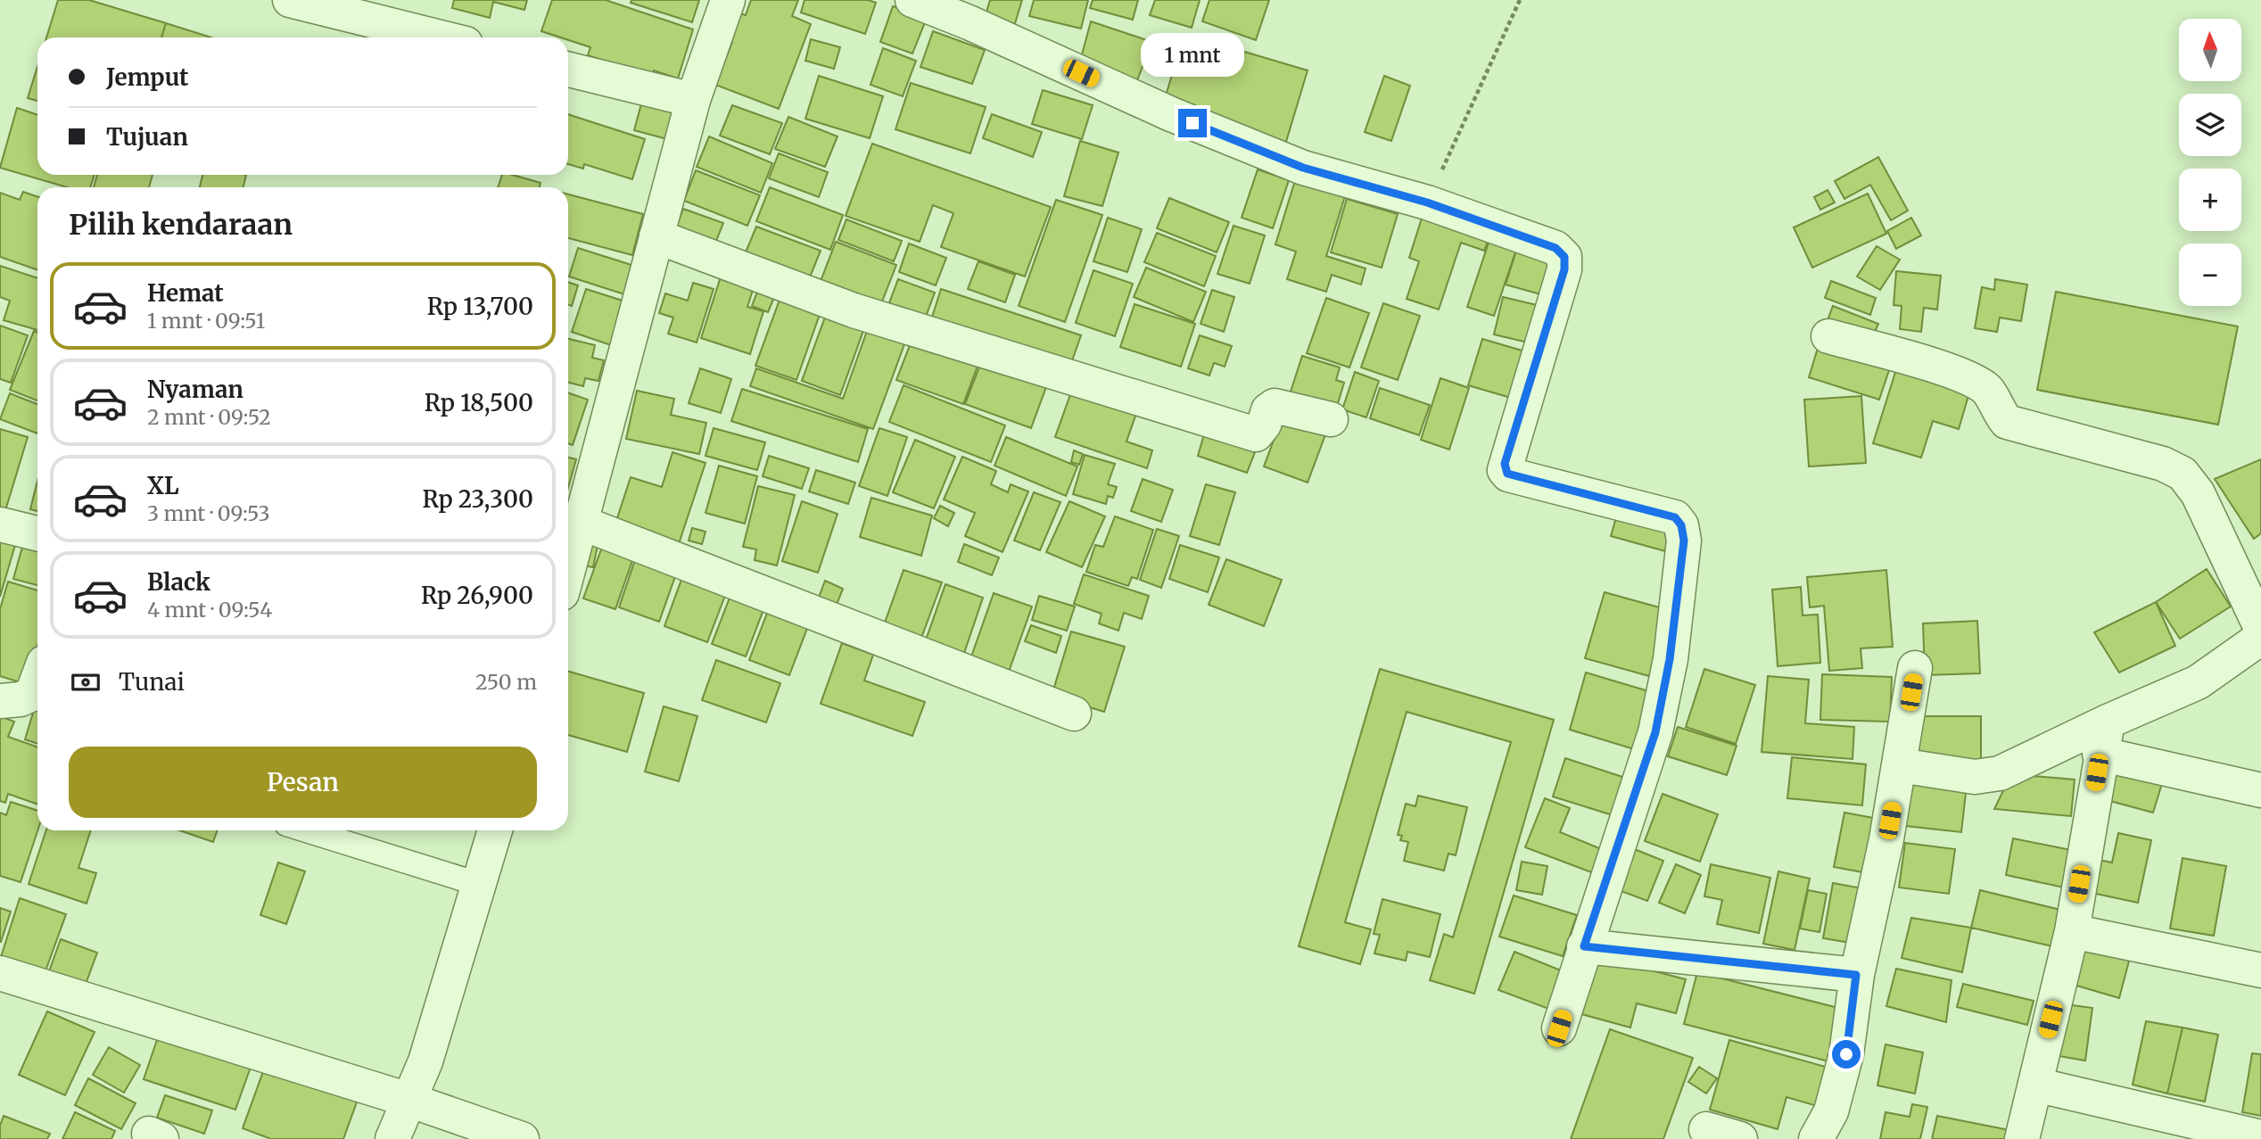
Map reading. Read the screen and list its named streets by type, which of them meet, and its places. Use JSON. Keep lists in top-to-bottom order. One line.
{"north":"top","page":{"map_buttons":["+","−"],"bubble":"1 mnt","banner":["Jemput","Tujuan"],"heading":"Pilih kendaraan","list":[{"name":"Hemat","note":"1 mnt · 09:51","value":"Rp 13,700"},{"name":"Nyaman","note":"2 mnt · 09:52","value":"Rp 18,500"},{"name":"XL","note":"3 mnt · 09:53","value":"Rp 23,300"},{"name":"Black","note":"4 mnt · 09:54","value":"Rp 26,900"}],"pay":["Tunai","250 m"],"buttons":"Pesan"}}
